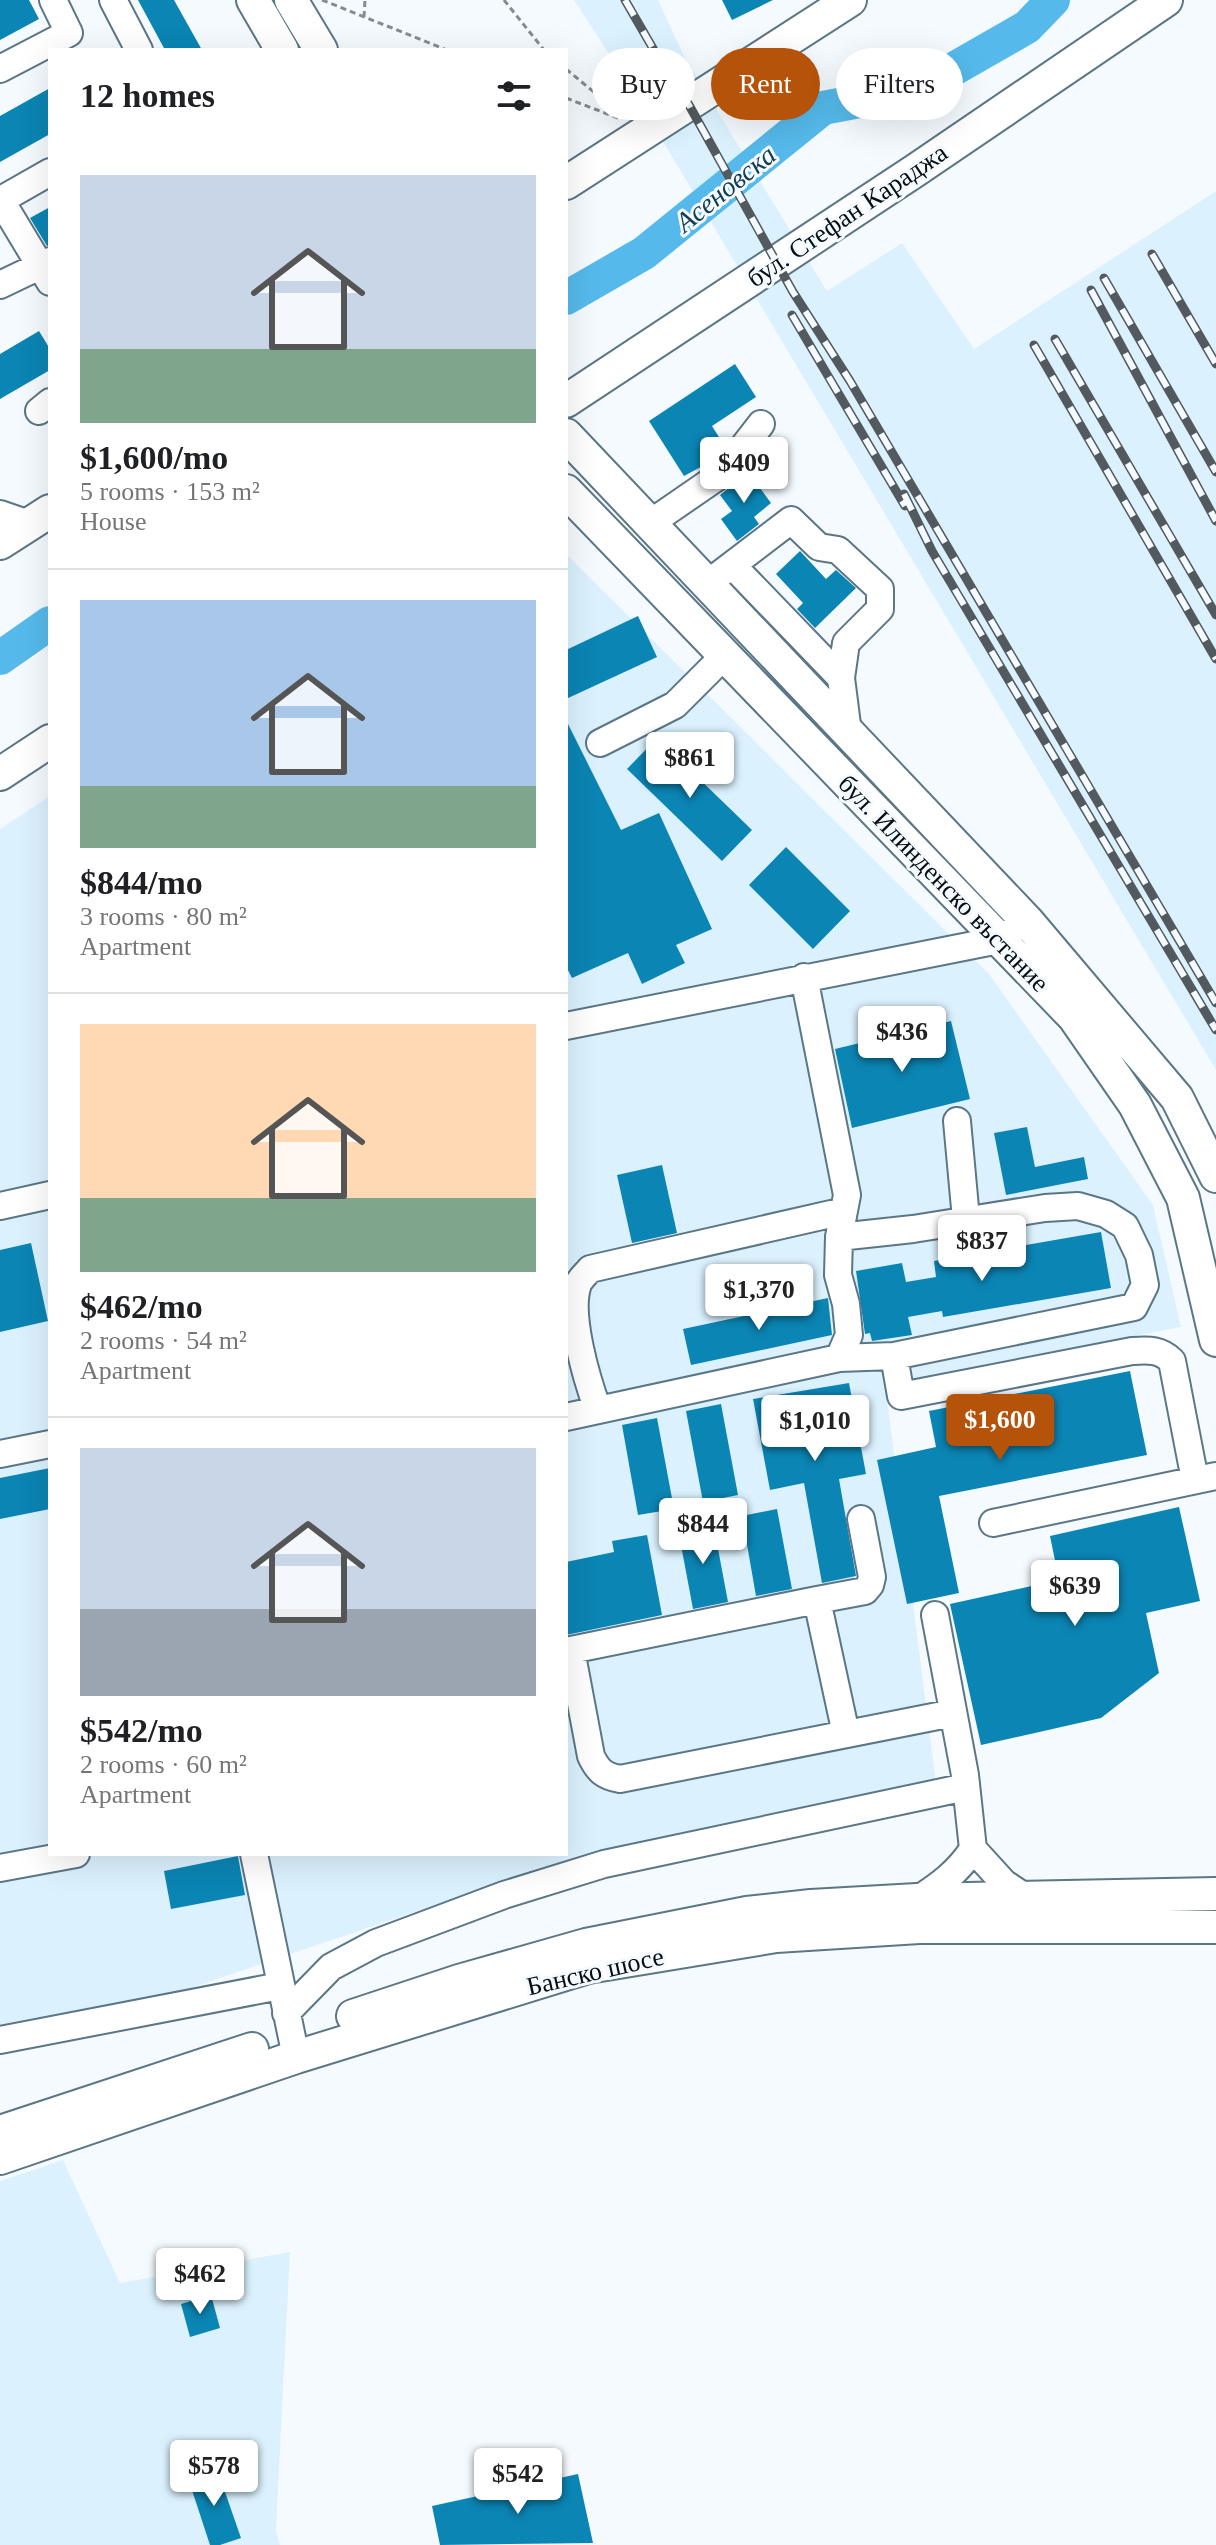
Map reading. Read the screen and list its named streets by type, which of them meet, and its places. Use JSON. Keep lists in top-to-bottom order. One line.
{"streets":{"main road":["бул. Стефан Караджа","бул. Илинденско въстание","Банско шосе"]},"water":["Асеновска"],"page":{"chip":["Buy","Rent","Filters"],"heading":"12 homes","list":[{"name":"$1,600/mo","note":"5 rooms · 153 m² · House"},{"name":"$844/mo","note":"3 rooms · 80 m² · Apartment"},{"name":"$462/mo","note":"2 rooms · 54 m² · Apartment"},{"name":"$542/mo","note":"2 rooms · 60 m² · Apartment"}],"price":["$409","$861","$436","$837","$1,370","$1,600","$1,010","$844","$639","$462","$578","$542"]}}
